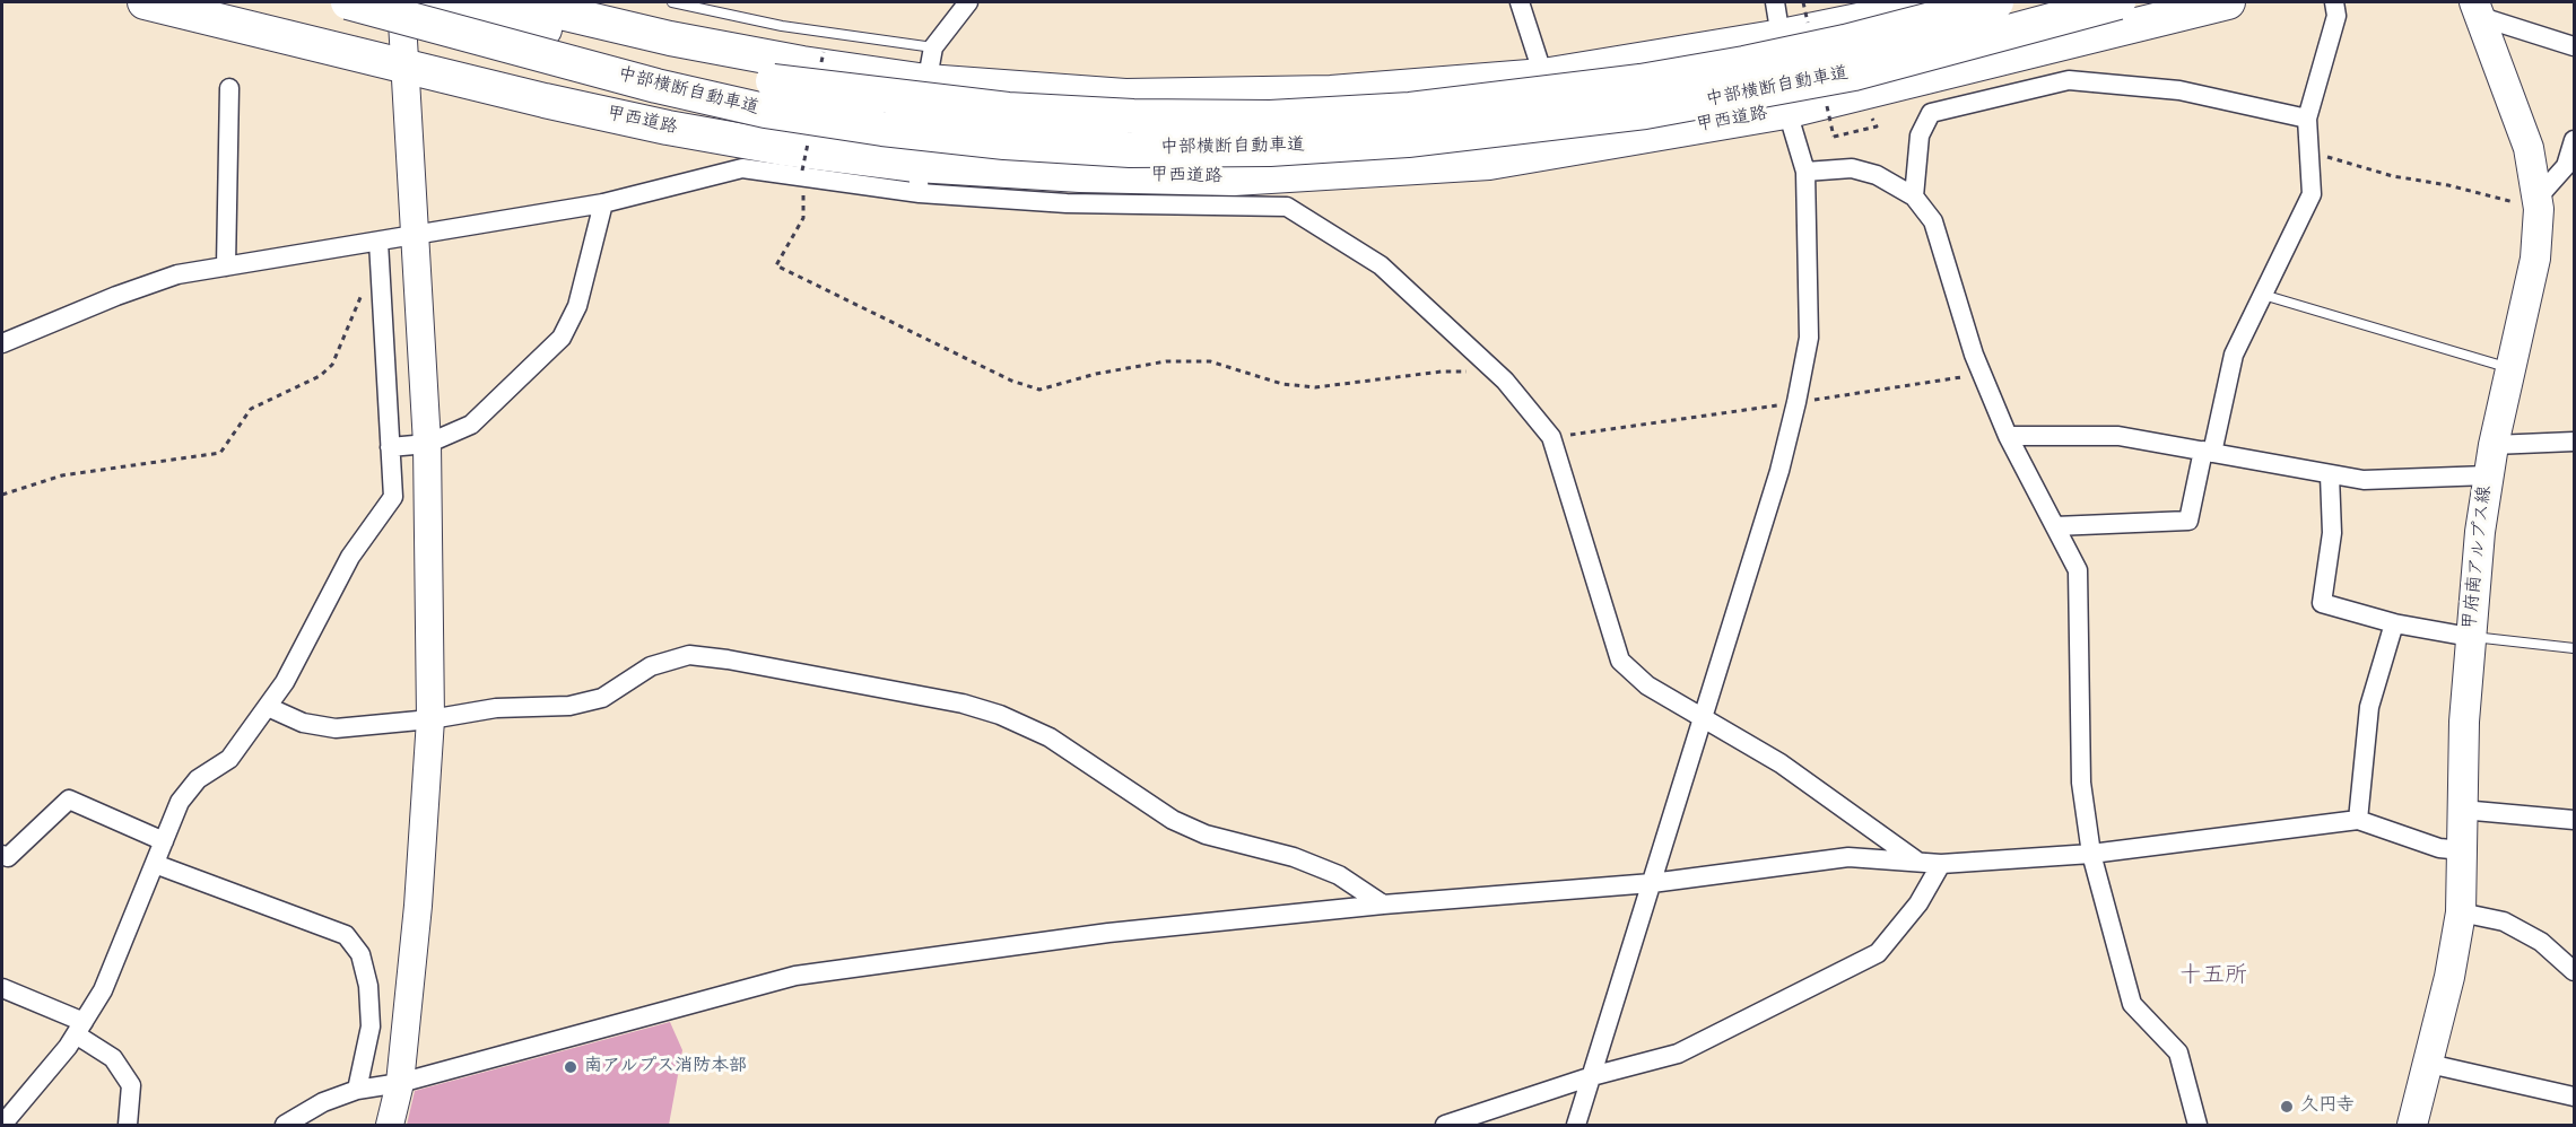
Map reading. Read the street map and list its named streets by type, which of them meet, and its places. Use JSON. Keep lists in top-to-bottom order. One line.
{"streets":{"highway":["中部横断自動車道","甲西道路"],"main road":["甲府南アルプス線"]},"districts":["十五所"],"places":["南アルプス消防本部","久円寺"]}
